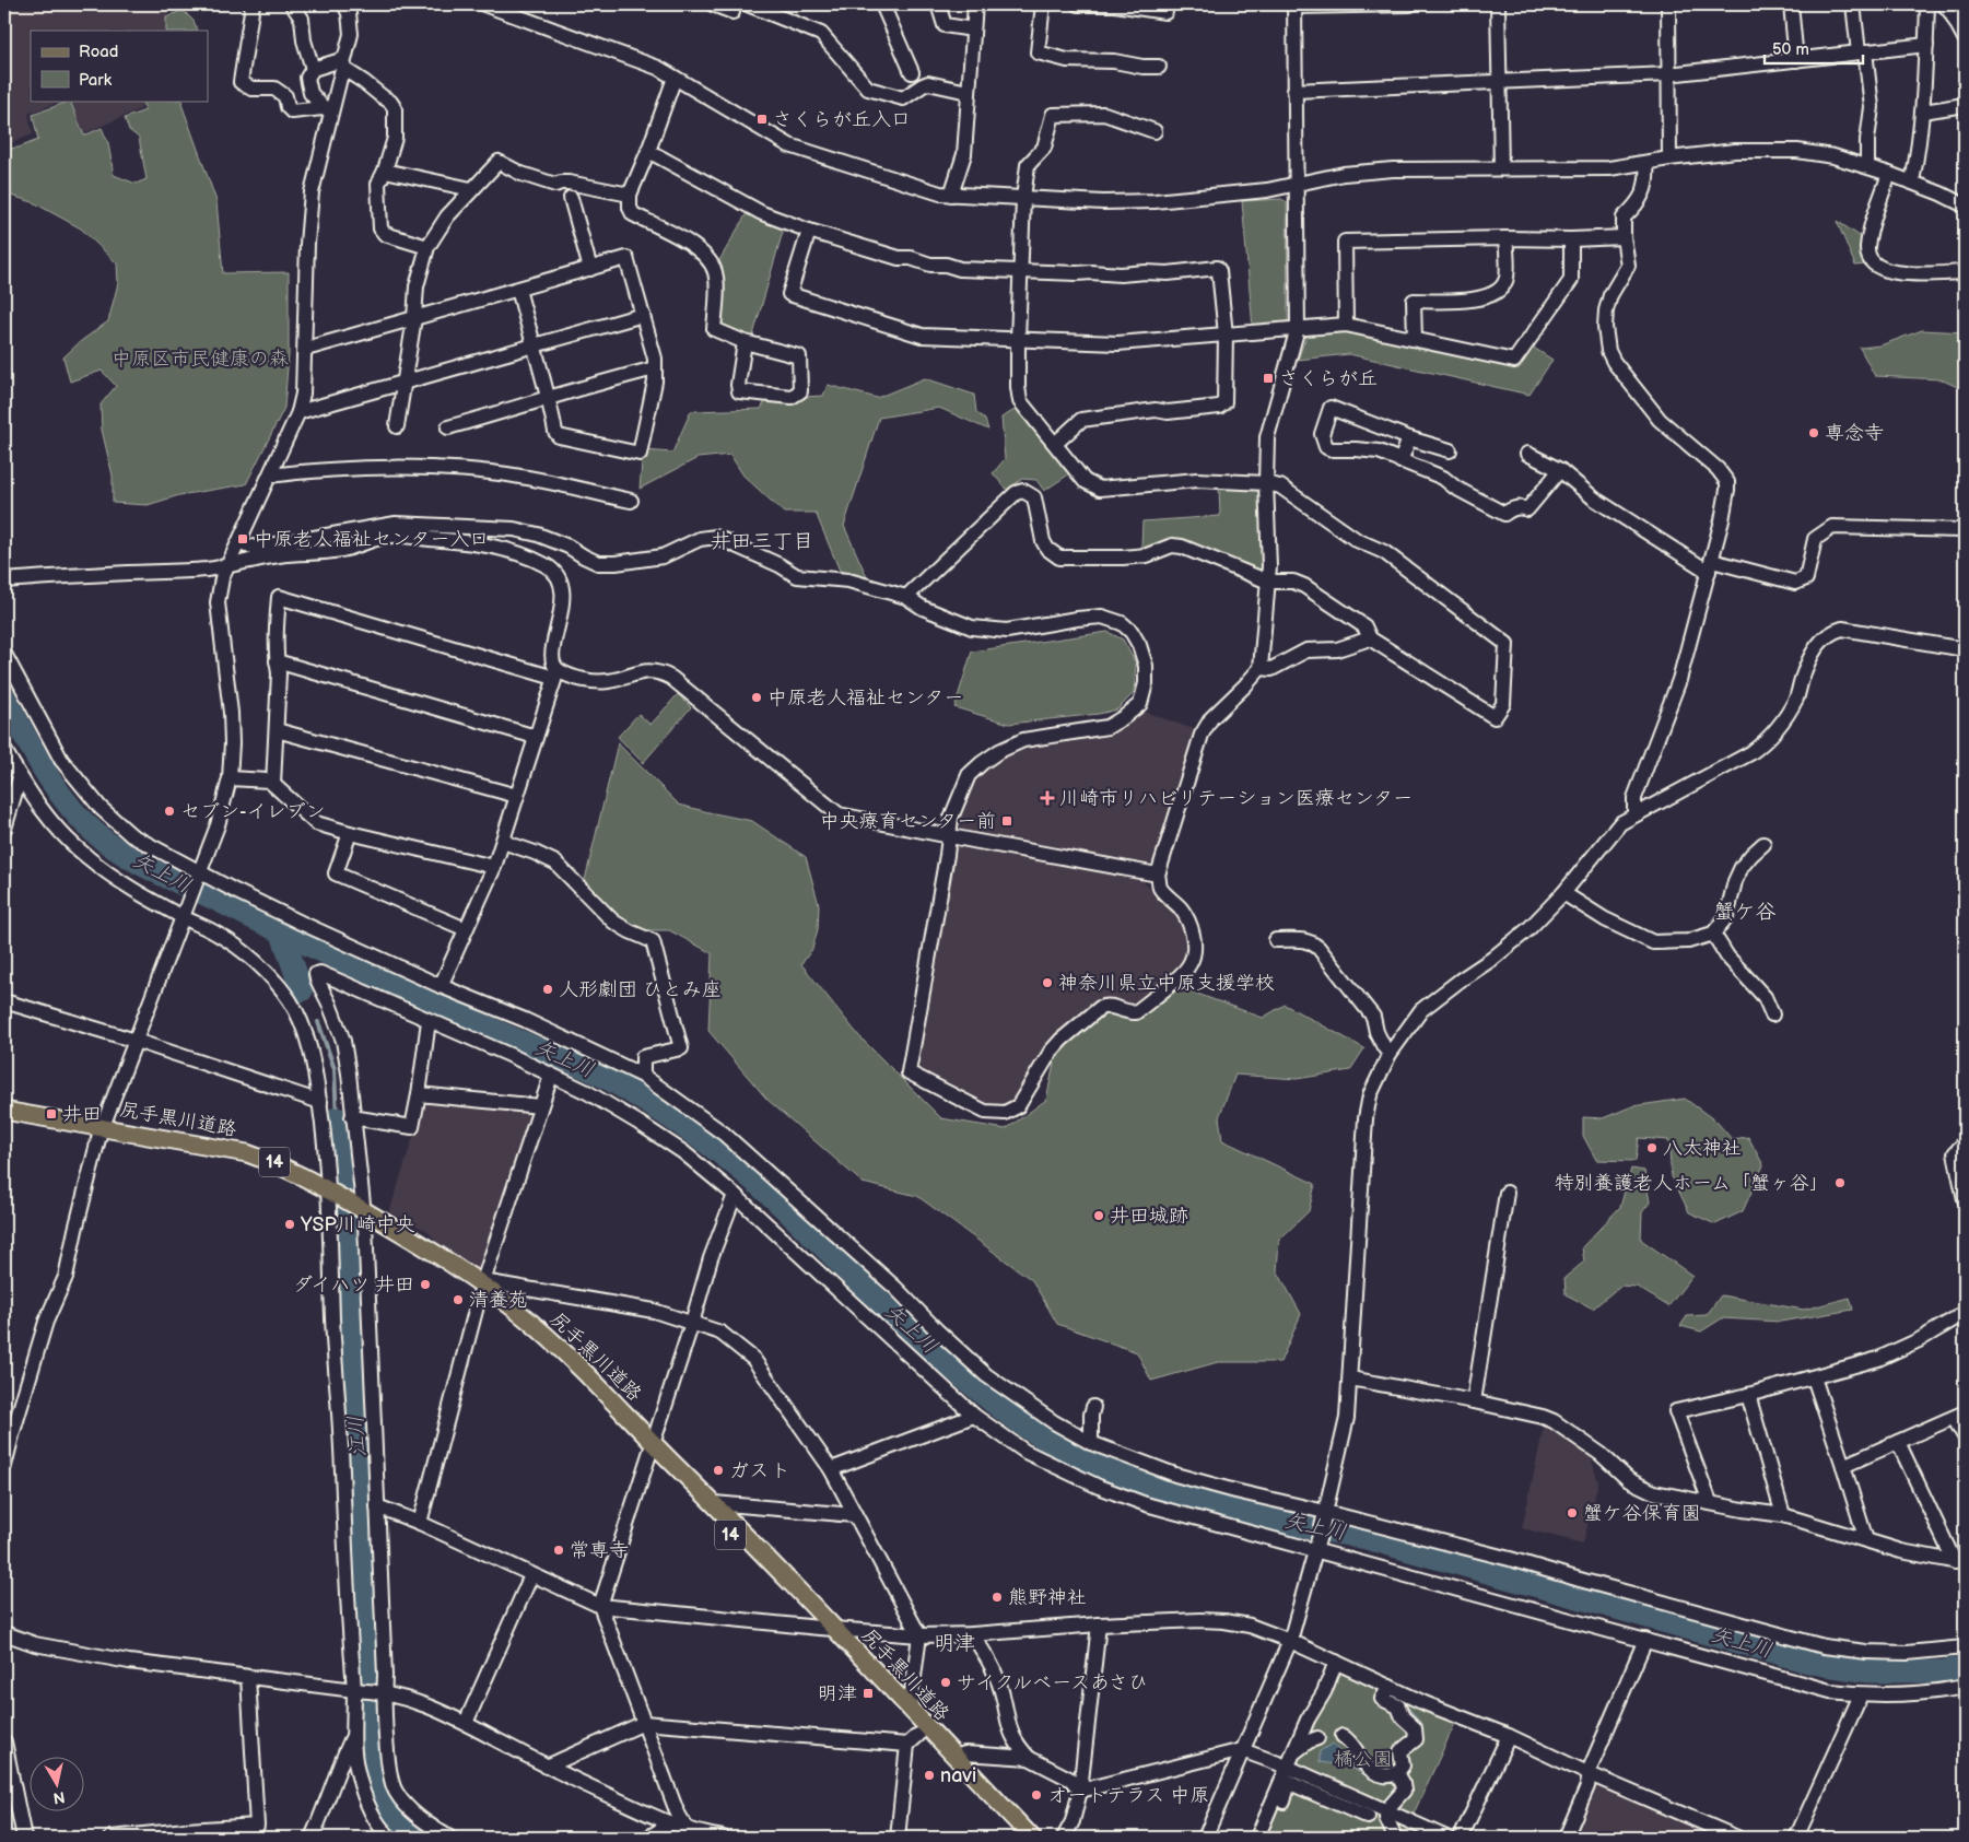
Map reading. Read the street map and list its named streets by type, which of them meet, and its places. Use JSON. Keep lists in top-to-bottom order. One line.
{"streets":{"main road":["尻手黒川道路","14"]},"districts":["井田三丁目","蟹ケ谷","明津"],"water":["矢上川","江川"],"parks":["中原区市民健康の森","橘公園"],"places":{"transit":["さくらが丘入口","さくらが丘","中原老人福祉センター入口","中央療育センター前","井田","明津"],"other":["専念寺","中原老人福祉センター","セブン-イレブン","神奈川県立中原支援学校","人形劇団 ひとみ座","八太神社","特別養護老人ホーム「蟹ヶ谷」","井田城跡","YSP川崎中央","ダイハツ 井田","清養苑","ガスト","蟹ケ谷保育園","常専寺","熊野神社","サイクルベースあさひ","navi","オートテラス 中原"],"health":["川崎市リハビリテーション医療センター"]},"legend":["Road","Park"],"scale_bar":"50 m","north":"bottom"}
